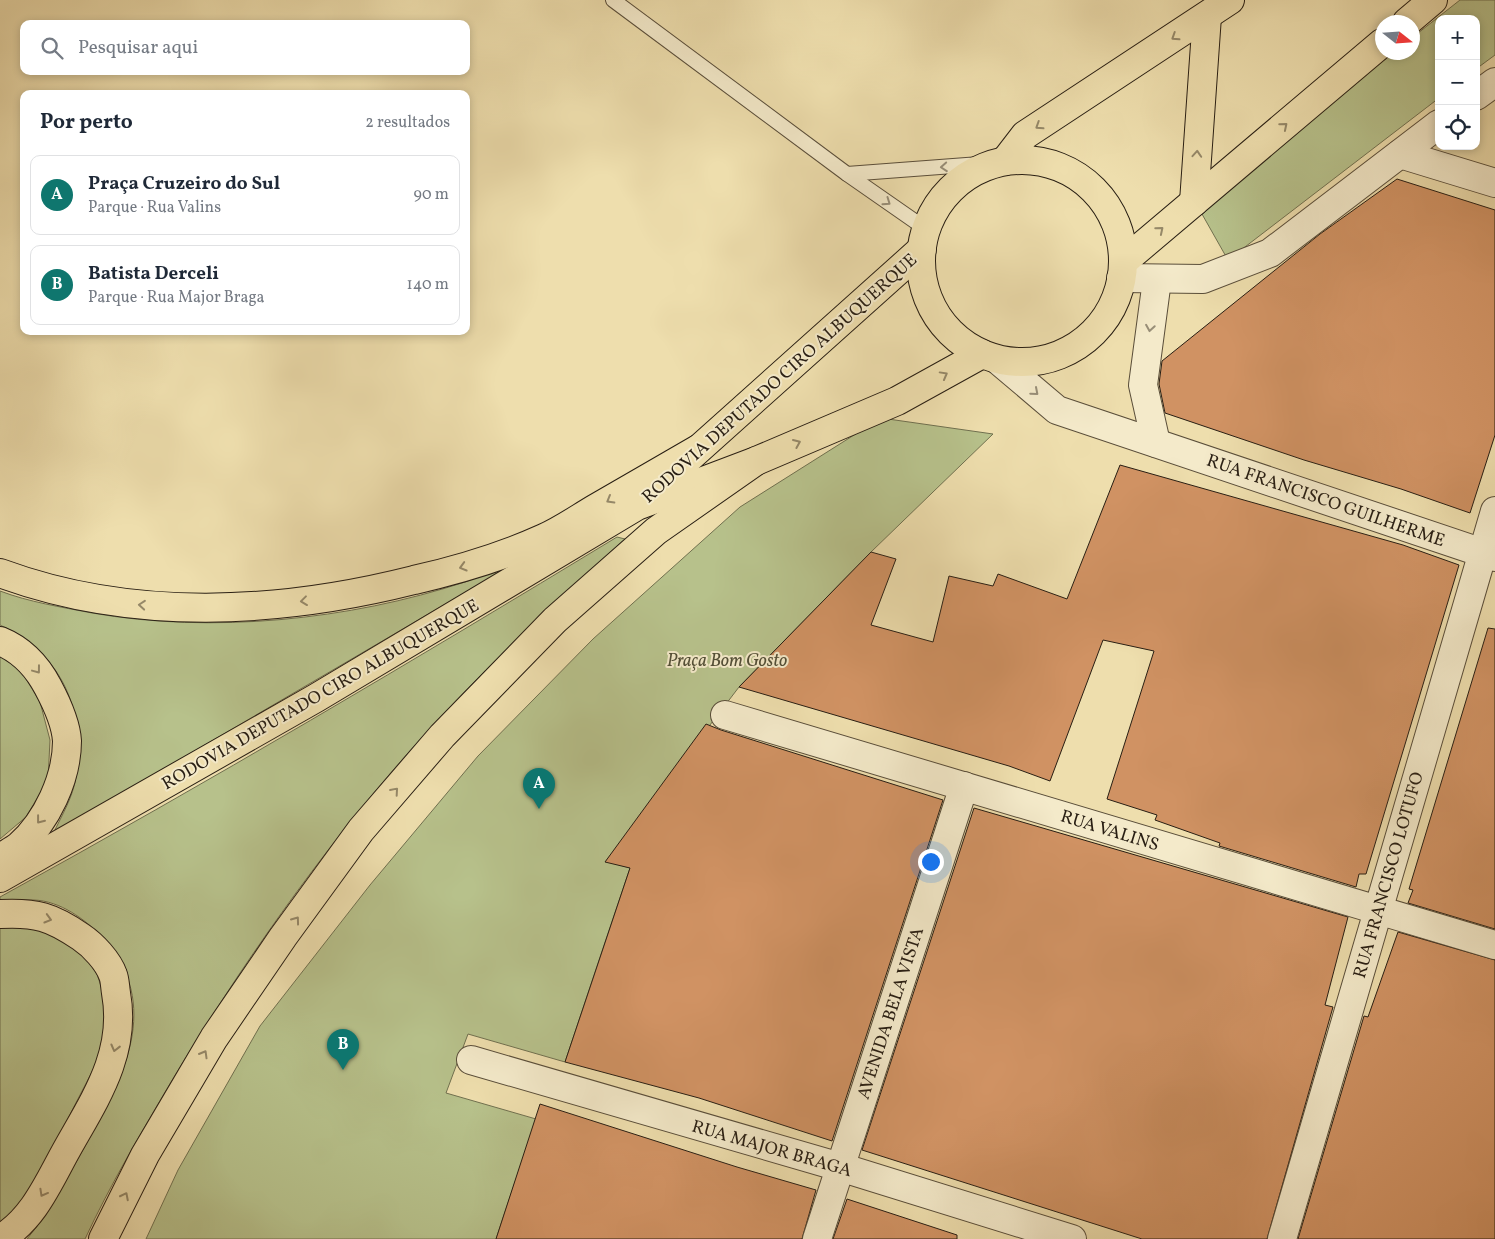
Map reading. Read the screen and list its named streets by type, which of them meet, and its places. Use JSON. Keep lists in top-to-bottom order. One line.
{"streets":{"main road":["RODOVIA DEPUTADO CIRO ALBUQUERQUE"],"street":["RUA FRANCISCO GUILHERME","RUA VALINS","RUA FRANCISCO LOTUFO","AVENIDA BELA VISTA","RUA MAJOR BRAGA"]},"crossings":[["RODOVIA DEPUTADO CIRO ALBUQUERQUE","RUA FRANCISCO GUILHERME"],["RUA FRANCISCO GUILHERME","RUA FRANCISCO LOTUFO"],["RUA VALINS","RUA FRANCISCO LOTUFO"],["RUA VALINS","AVENIDA BELA VISTA"],["AVENIDA BELA VISTA","RUA MAJOR BRAGA"]],"parks":["Praça Bom Gosto"],"north":"right","page":{"map_buttons":["+","−"],"search":"Pesquisar aqui","heading":["Por perto","2 resultados"],"list":[{"mark":"A","name":"Praça Cruzeiro do Sul","note":"Parque · Rua Valins","value":"90 m"},{"mark":"B","name":"Batista Derceli","note":"Parque · Rua Major Braga","value":"140 m"}],"pins":["A","B"]}}
